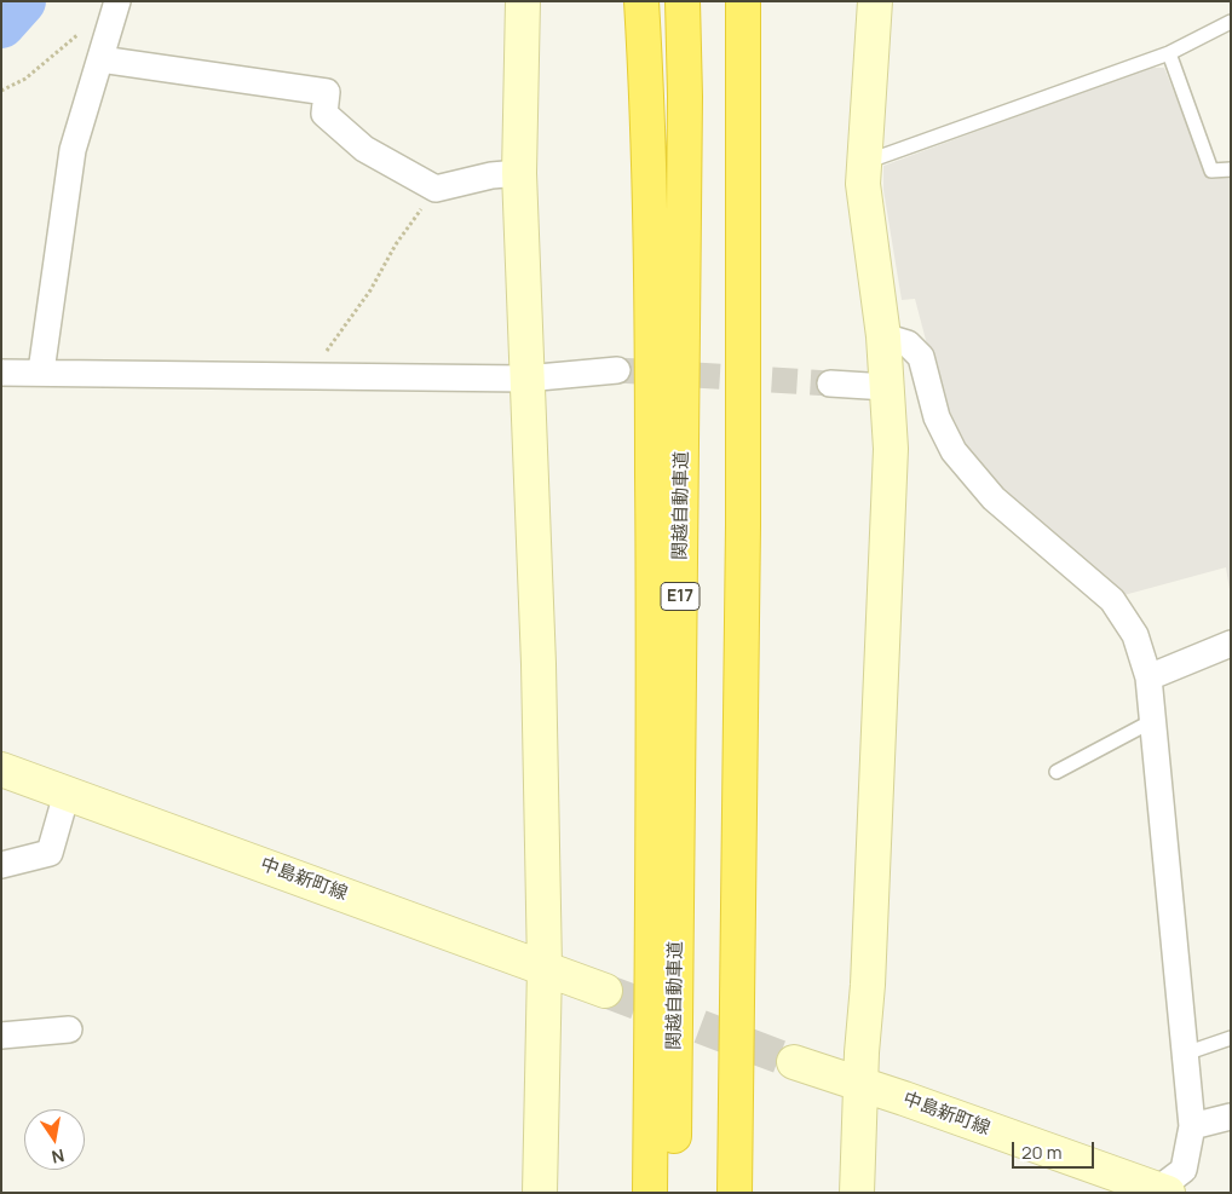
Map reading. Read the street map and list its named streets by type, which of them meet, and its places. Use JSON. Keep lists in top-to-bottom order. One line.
{"streets":{"highway":["関越自動車道","E17"],"street":["中島新町線"]},"scale_bar":"20 m","north":"bottom"}
